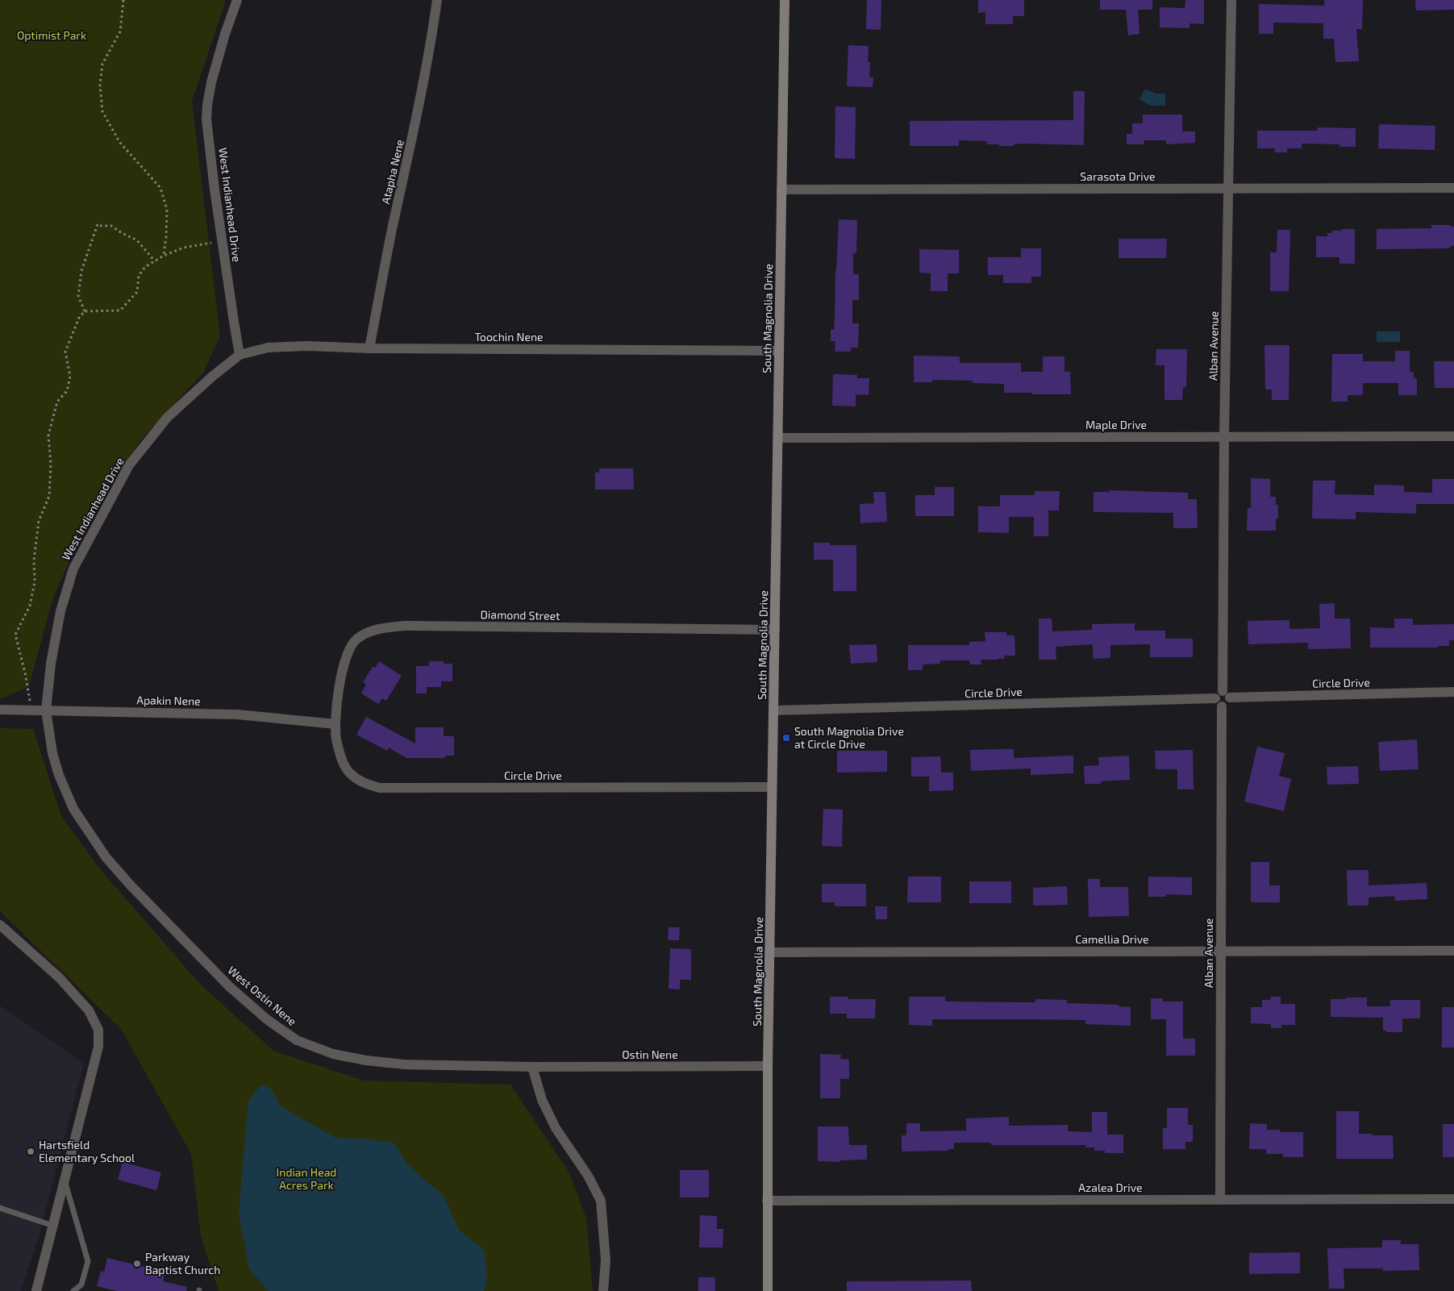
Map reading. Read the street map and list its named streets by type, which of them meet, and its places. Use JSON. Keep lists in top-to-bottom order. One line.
{"streets":{"main road":["South Magnolia Drive"],"street":["Atapha Nene","Sarasota Drive","West Indianhead Drive","Toochin Nene","Alban Avenue","Maple Drive","Diamond Street","Circle Drive","Apakin Nene","Camellia Drive","West Ostin Nene","Ostin Nene","Azalea Drive"]},"crossings":[["Atapha Nene","Toochin Nene"],["Sarasota Drive","South Magnolia Drive"],["Sarasota Drive","Alban Avenue"],["West Indianhead Drive","Toochin Nene"],["West Indianhead Drive","Apakin Nene"],["West Indianhead Drive","West Ostin Nene"],["South Magnolia Drive","Toochin Nene"],["South Magnolia Drive","Maple Drive"],["South Magnolia Drive","Diamond Street"],["South Magnolia Drive","Circle Drive"],["South Magnolia Drive","Camellia Drive"],["South Magnolia Drive","Ostin Nene"],["South Magnolia Drive","Azalea Drive"],["Alban Avenue","Maple Drive"],["Alban Avenue","Circle Drive"],["Alban Avenue","Camellia Drive"],["Alban Avenue","Azalea Drive"],["Diamond Street","Circle Drive"],["Diamond Street","Apakin Nene"],["Circle Drive","Apakin Nene"],["West Ostin Nene","Ostin Nene"]],"parks":["Optimist Park","Indian Head Acres Park"],"places":{"transit":["South Magnolia Drive at Circle Drive"],"other":["Hartsfield Elementary School","Parkway Baptist Church"]}}
